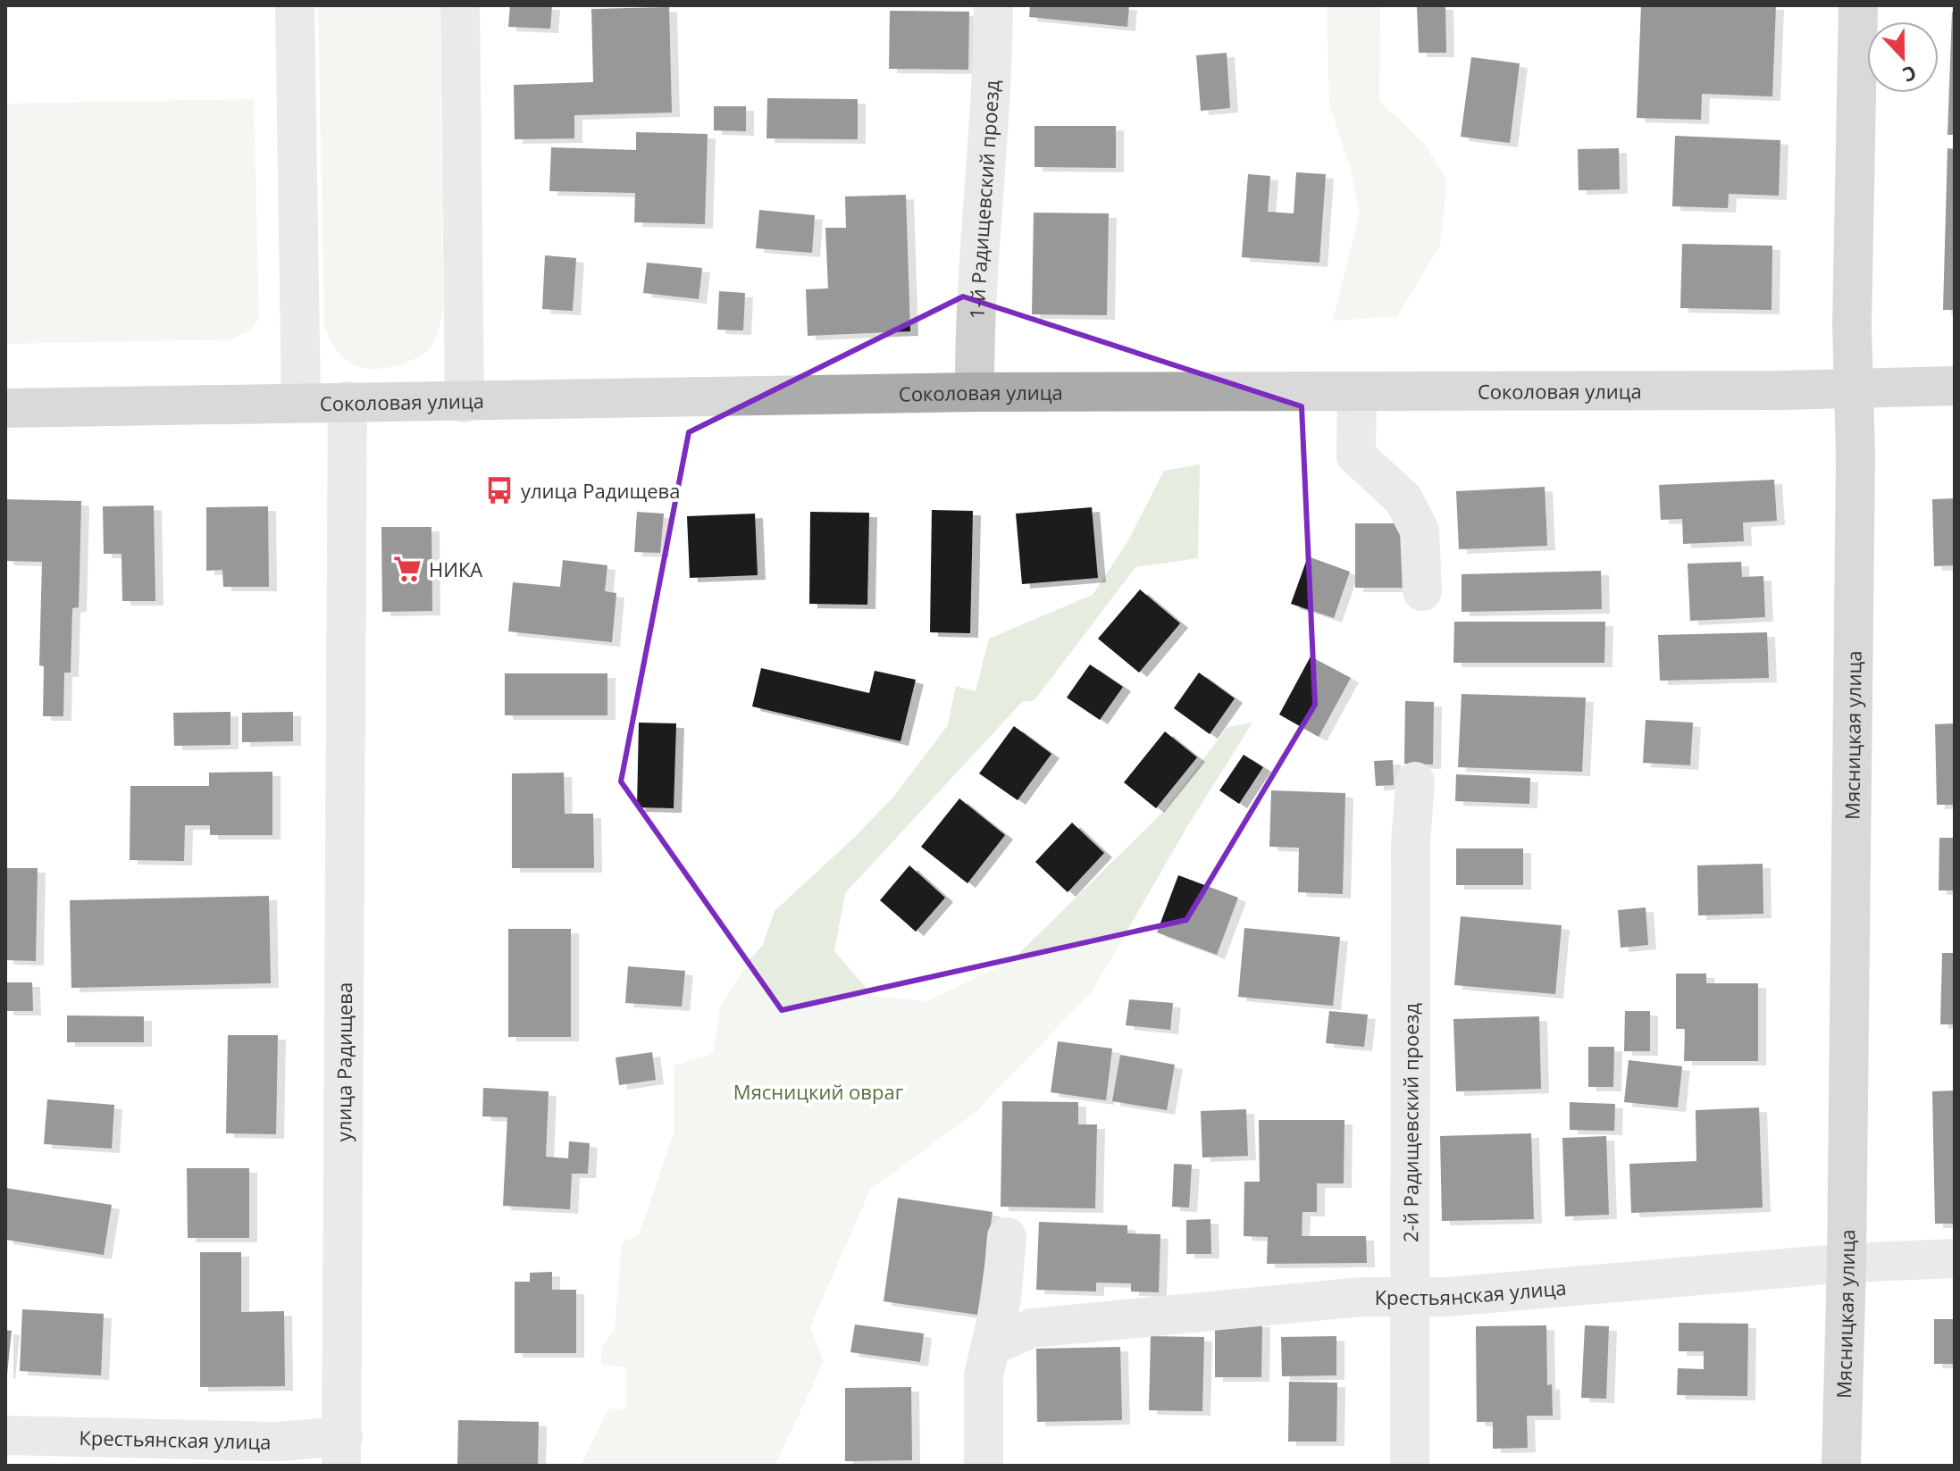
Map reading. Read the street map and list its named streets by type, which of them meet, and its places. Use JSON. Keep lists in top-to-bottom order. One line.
{"streets":{"main road":["Соколовая улица","Мясницкая улица"],"street":["1-й Радищевский проезд","улица Радищева","2-й Радищевский проезд","Крестьянская улица"]},"crossings":[["1-й Радищевский проезд","Соколовая улица"],["Соколовая улица","Мясницкая улица"],["Соколовая улица","улица Радищева"],["Мясницкая улица","Крестьянская улица"],["улица Радищева","Крестьянская улица"],["2-й Радищевский проезд","Крестьянская улица"]],"parks":["Мясницкий овраг"],"places":{"bus stop":["улица Радищева"],"supermarket":["НИКА"]},"north":"bottom"}
